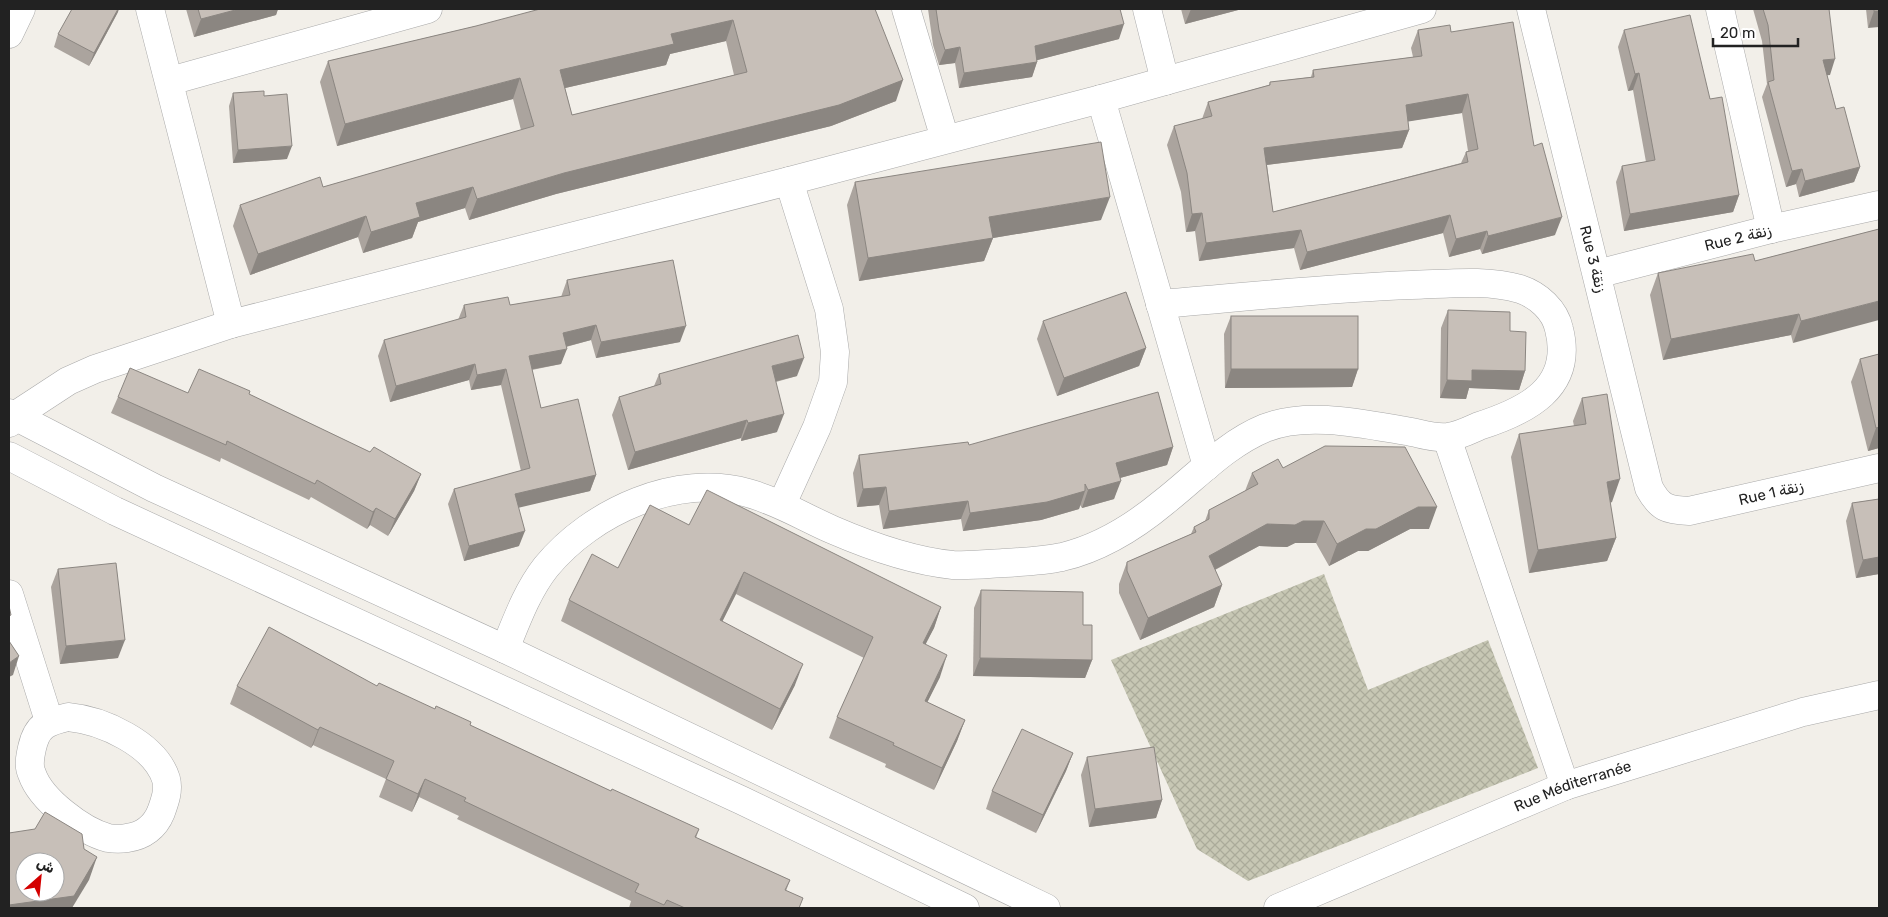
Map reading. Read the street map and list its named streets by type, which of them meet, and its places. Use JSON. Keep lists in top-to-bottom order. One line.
{"streets":{"street":["Rue 2 زنقة","Rue 3 زنقة","Rue 1 زنقة","Rue Méditerranée"]},"crossings":[["Rue 2 زنقة","Rue 3 زنقة"],["Rue 3 زنقة","Rue 1 زنقة"]],"scale_bar":"20 m","north":"top right"}
